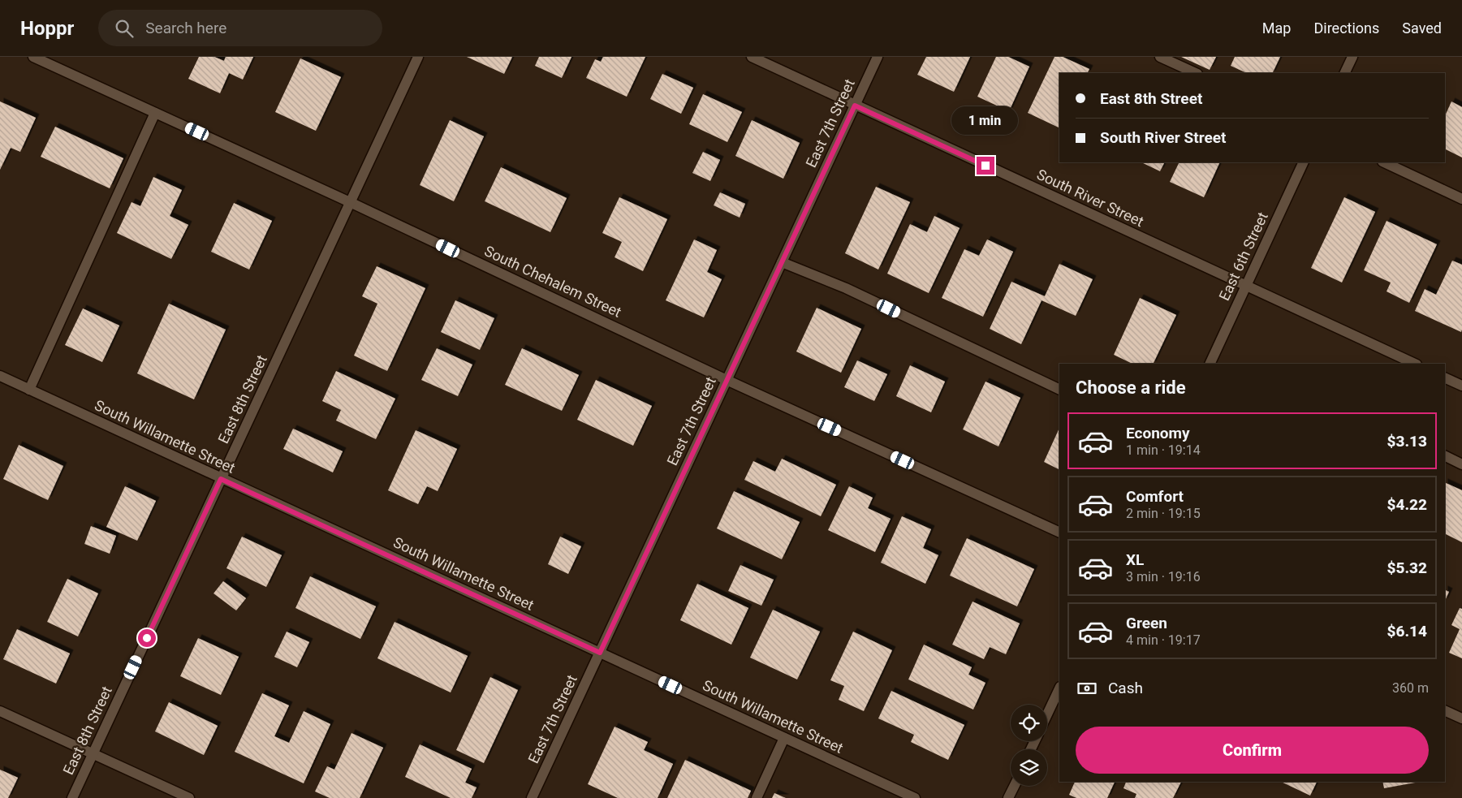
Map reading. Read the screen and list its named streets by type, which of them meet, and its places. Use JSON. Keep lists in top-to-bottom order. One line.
{"streets":{"street":["East 7th Street","South River Street","East 6th Street","South Chehalem Street","East 8th Street","South Willamette Street"]},"crossings":[["East 7th Street","South River Street"],["East 7th Street","South Chehalem Street"],["East 7th Street","South Willamette Street"],["South River Street","East 6th Street"],["South Chehalem Street","East 8th Street"],["East 8th Street","South Willamette Street"]],"page":{"header":"Hoppr","search":"Search here","nav":["Map","Directions","Saved"],"banner":["East 8th Street","South River Street"],"bubble":"1 min","heading":"Choose a ride","list":[{"name":"Economy","note":"1 min · 19:14","value":"$3.13"},{"name":"Comfort","note":"2 min · 19:15","value":"$4.22"},{"name":"XL","note":"3 min · 19:16","value":"$5.32"},{"name":"Green","note":"4 min · 19:17","value":"$6.14"}],"pay":["Cash","360 m"],"buttons":"Confirm"}}
